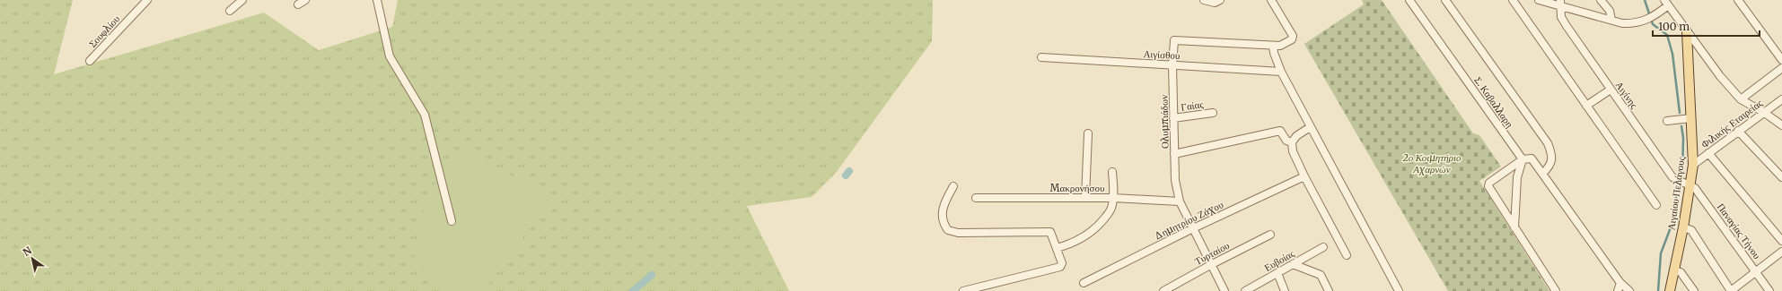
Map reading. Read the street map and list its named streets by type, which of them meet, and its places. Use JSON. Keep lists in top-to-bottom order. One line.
{"streets":{"main road":["Αιγαίου Πελάγους"],"street":["Σουφλίου","Αιγίσθου","Αιγίνης","Σ. Καβαλλαρη","Γαίας","Ολυμπιάδων","Φιλικής Εταιρείας","Μακρονήσου","Δημητρίου Ζάχου","Παναγίας Τήνου","Τυρταίου","Ευβοίας"]},"crossings":[["Αιγίσθου","Ολυμπιάδων"],["Αιγίνης","Αιγαίου Πελάγους"],["Αιγίνης","Παναγίας Τήνου"],["Γαίας","Ολυμπιάδων"],["Ολυμπιάδων","Μακρονήσου"],["Ολυμπιάδων","Δημητρίου Ζάχου"],["Ολυμπιάδων","Τυρταίου"],["Φιλικής Εταιρείας","Αιγαίου Πελάγους"],["Αιγαίου Πελάγους","Παναγίας Τήνου"]],"parks":["2ο Κοιμητήριο Αχαρνών"],"scale_bar":"100 m","north":"top left"}
